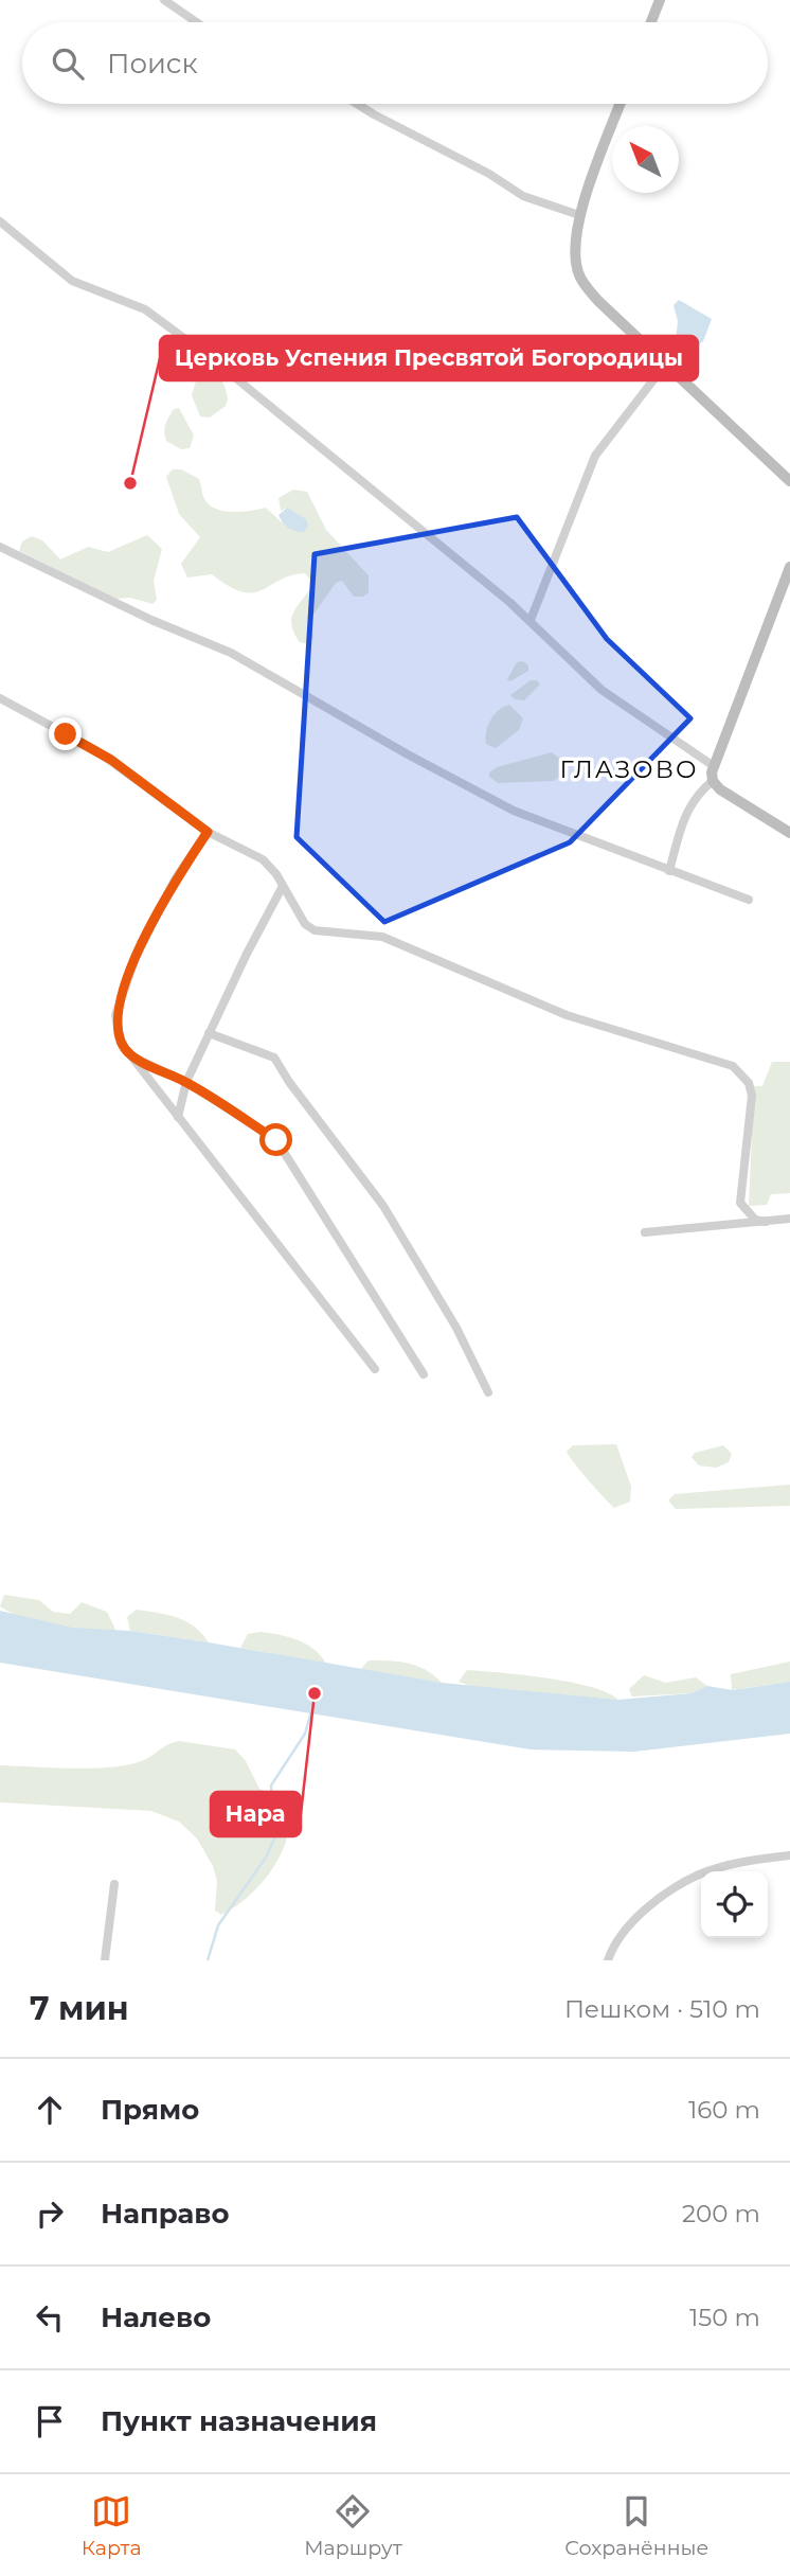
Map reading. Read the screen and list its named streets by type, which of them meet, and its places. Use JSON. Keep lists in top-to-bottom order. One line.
{"districts":["ГЛАЗОВО"],"places":["Церковь Успения Пресвятой Богородицы","Нара"],"north":"top left","page":{"search":"Поиск","heading":["7 мин","Пешком · 510 m"],"list":[["Прямо","160 m"],["Направо","200 m"],["Налево","150 m"],"Пункт назначения"],"nav":["Карта","Маршрут","Сохранённые"]}}
